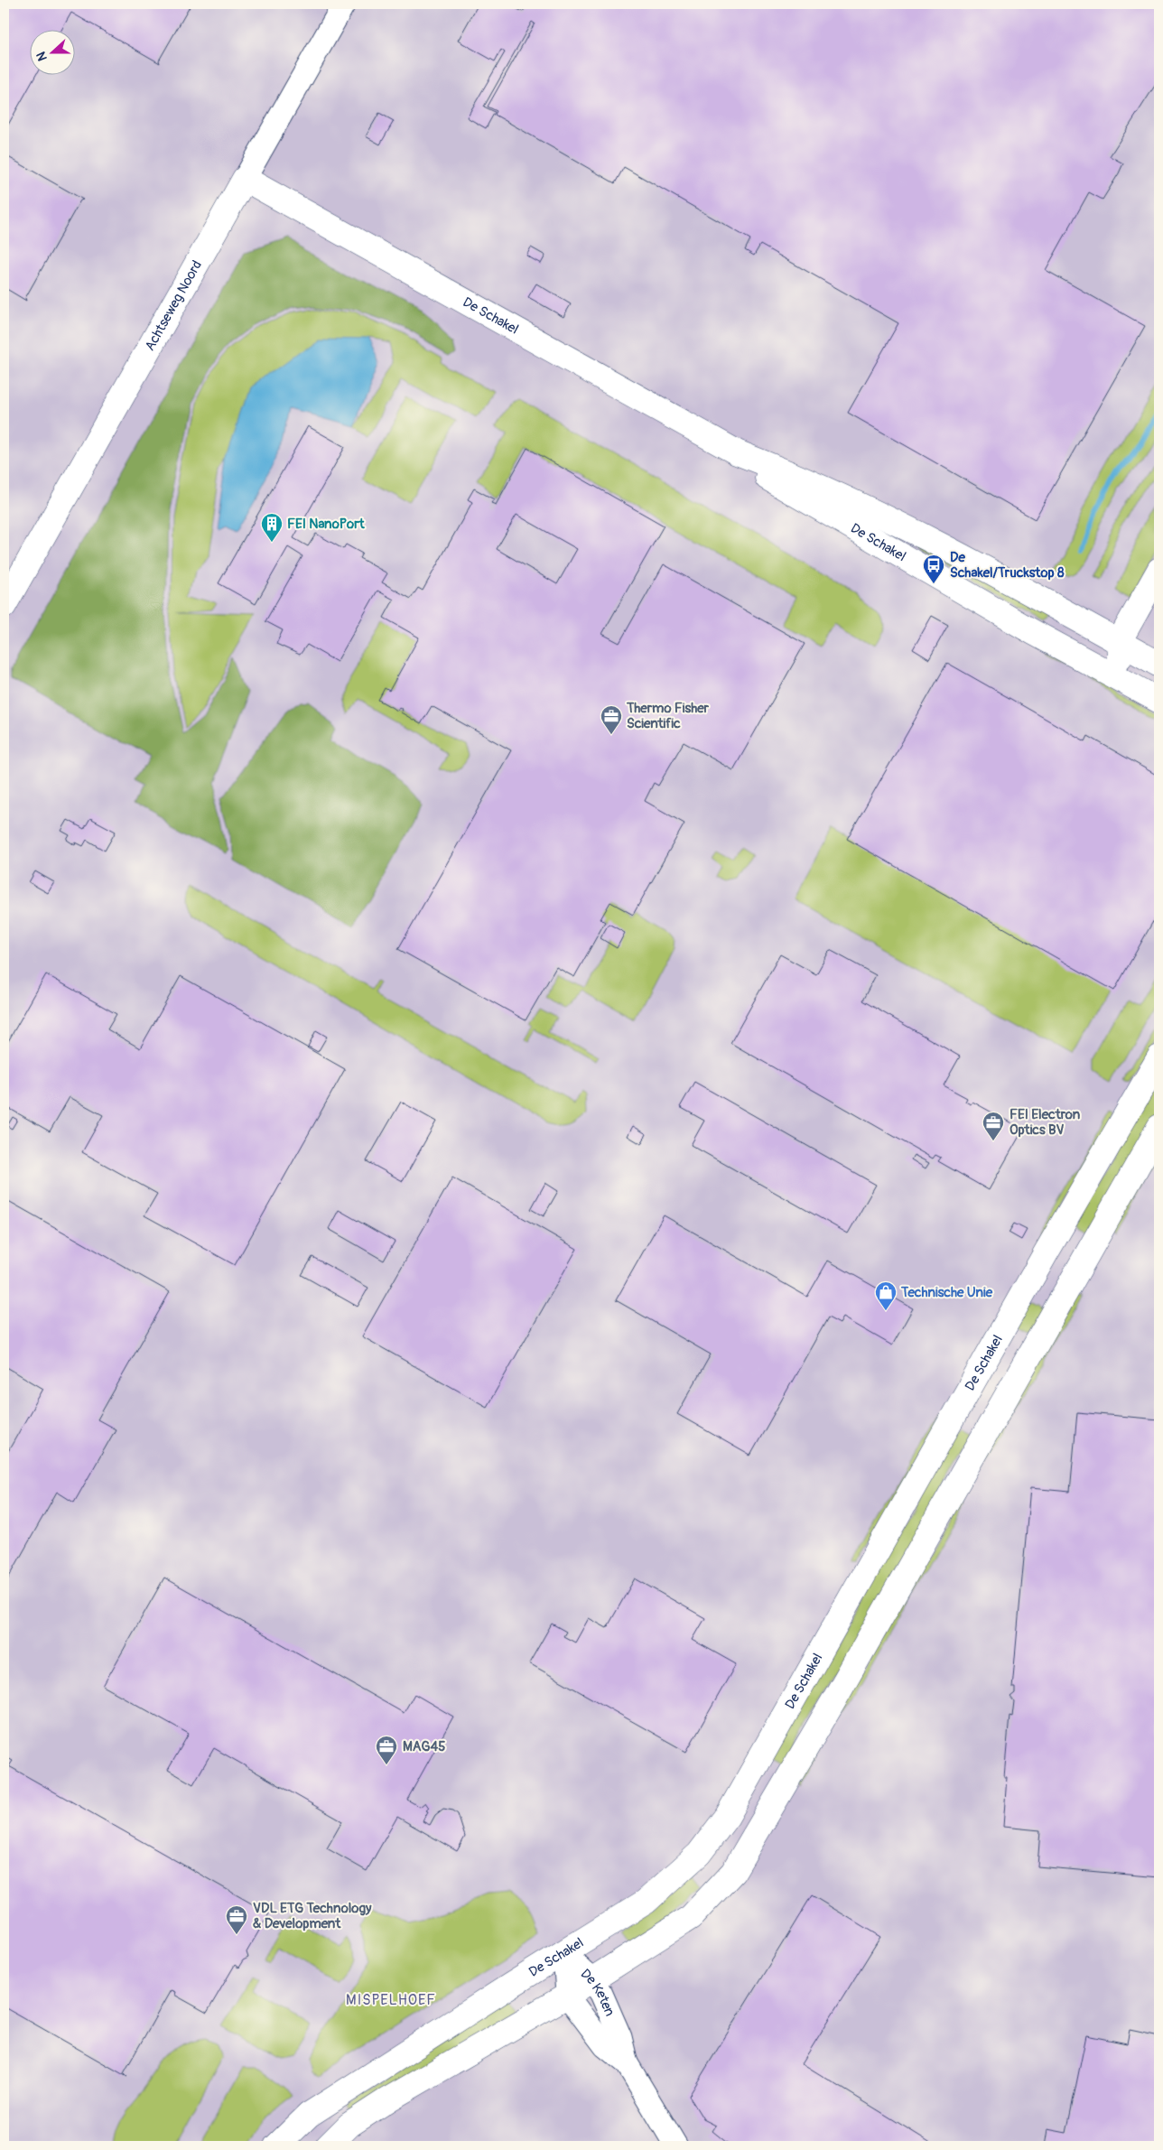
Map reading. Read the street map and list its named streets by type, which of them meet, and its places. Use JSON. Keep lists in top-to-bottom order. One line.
{"streets":{"street":["Achtseweg Noord","De Schakel","De Keten"]},"crossings":[["Achtseweg Noord","De Schakel"],["De Schakel","De Keten"]],"districts":["MISPELHOEF"],"places":{"building":["FEI NanoPort"],"bus stop":["De Schakel/Truckstop 8"],"office":["Thermo Fisher Scientific","FEI Electron Optics BV","MAG45","VDL ETG Technology & Development"],"shop":["Technische Unie"]},"north":"left"}
